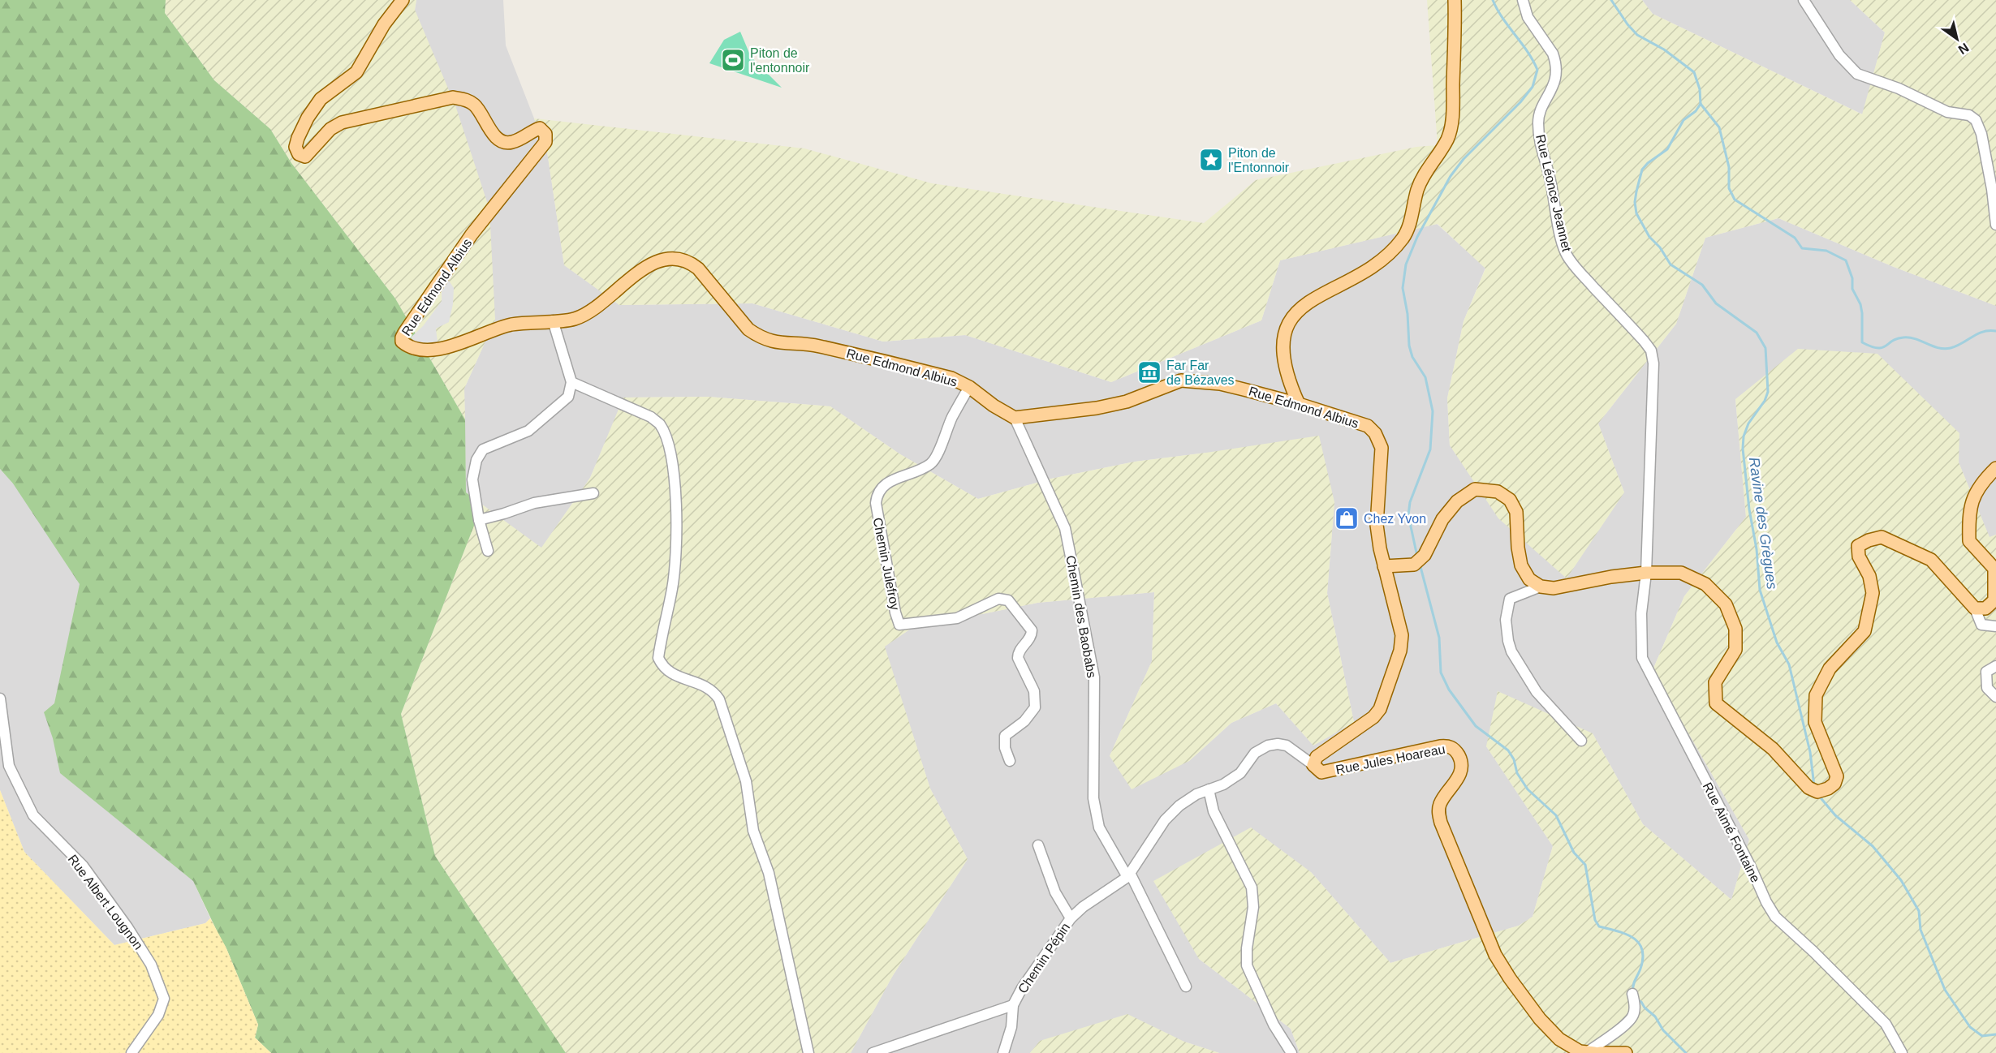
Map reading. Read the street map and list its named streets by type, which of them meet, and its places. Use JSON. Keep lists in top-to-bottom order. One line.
{"streets":{"main road":["Rue Edmond Albius","Rue Jules Hoareau"],"street":["Rue Léonce Jeannet","Chemin Julefroy","Chemin des Baobabs","Rue Aimé Fontaine","Rue Albert Lougnon","Chemin Pépin"]},"crossings":[["Rue Léonce Jeannet","Rue Aimé Fontaine"],["Rue Edmond Albius","Chemin Julefroy"],["Rue Edmond Albius","Chemin des Baobabs"],["Rue Edmond Albius","Rue Jules Hoareau"],["Chemin des Baobabs","Chemin Pépin"],["Rue Jules Hoareau","Chemin Pépin"]],"water":["Ravine des Grègues"],"places":{"sports":["Piton de l'entonnoir"],"place":["Piton de l'Entonnoir"],"museum":["Far Far de Bézaves"],"shop":["Chez Yvon"]},"north":"bottom right"}
